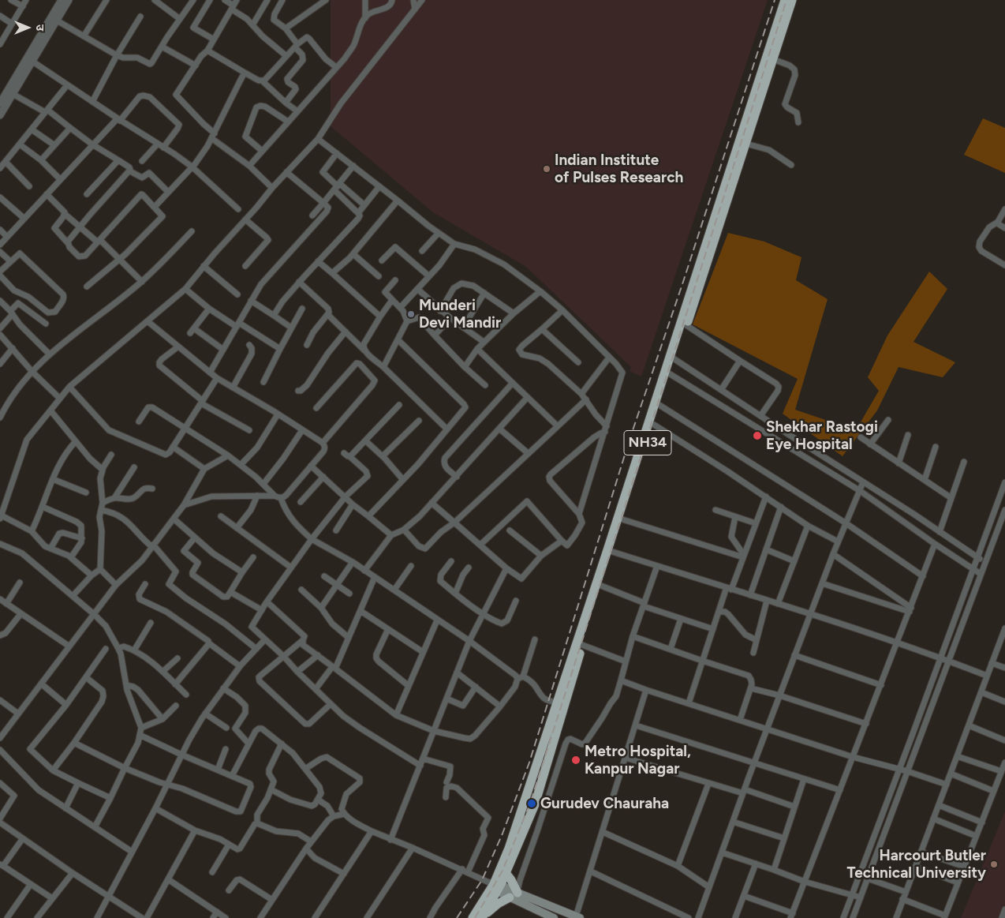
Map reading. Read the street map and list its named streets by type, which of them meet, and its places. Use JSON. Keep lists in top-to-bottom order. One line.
{"streets":{"highway":["NH34"]},"places":["Indian Institute of Pulses Research","Munderi Devi Mandir","Shekhar Rastogi Eye Hospital","Metro Hospital, Kanpur Nagar","Gurudev Chauraha","Harcourt Butler Technical University"],"north":"right"}
